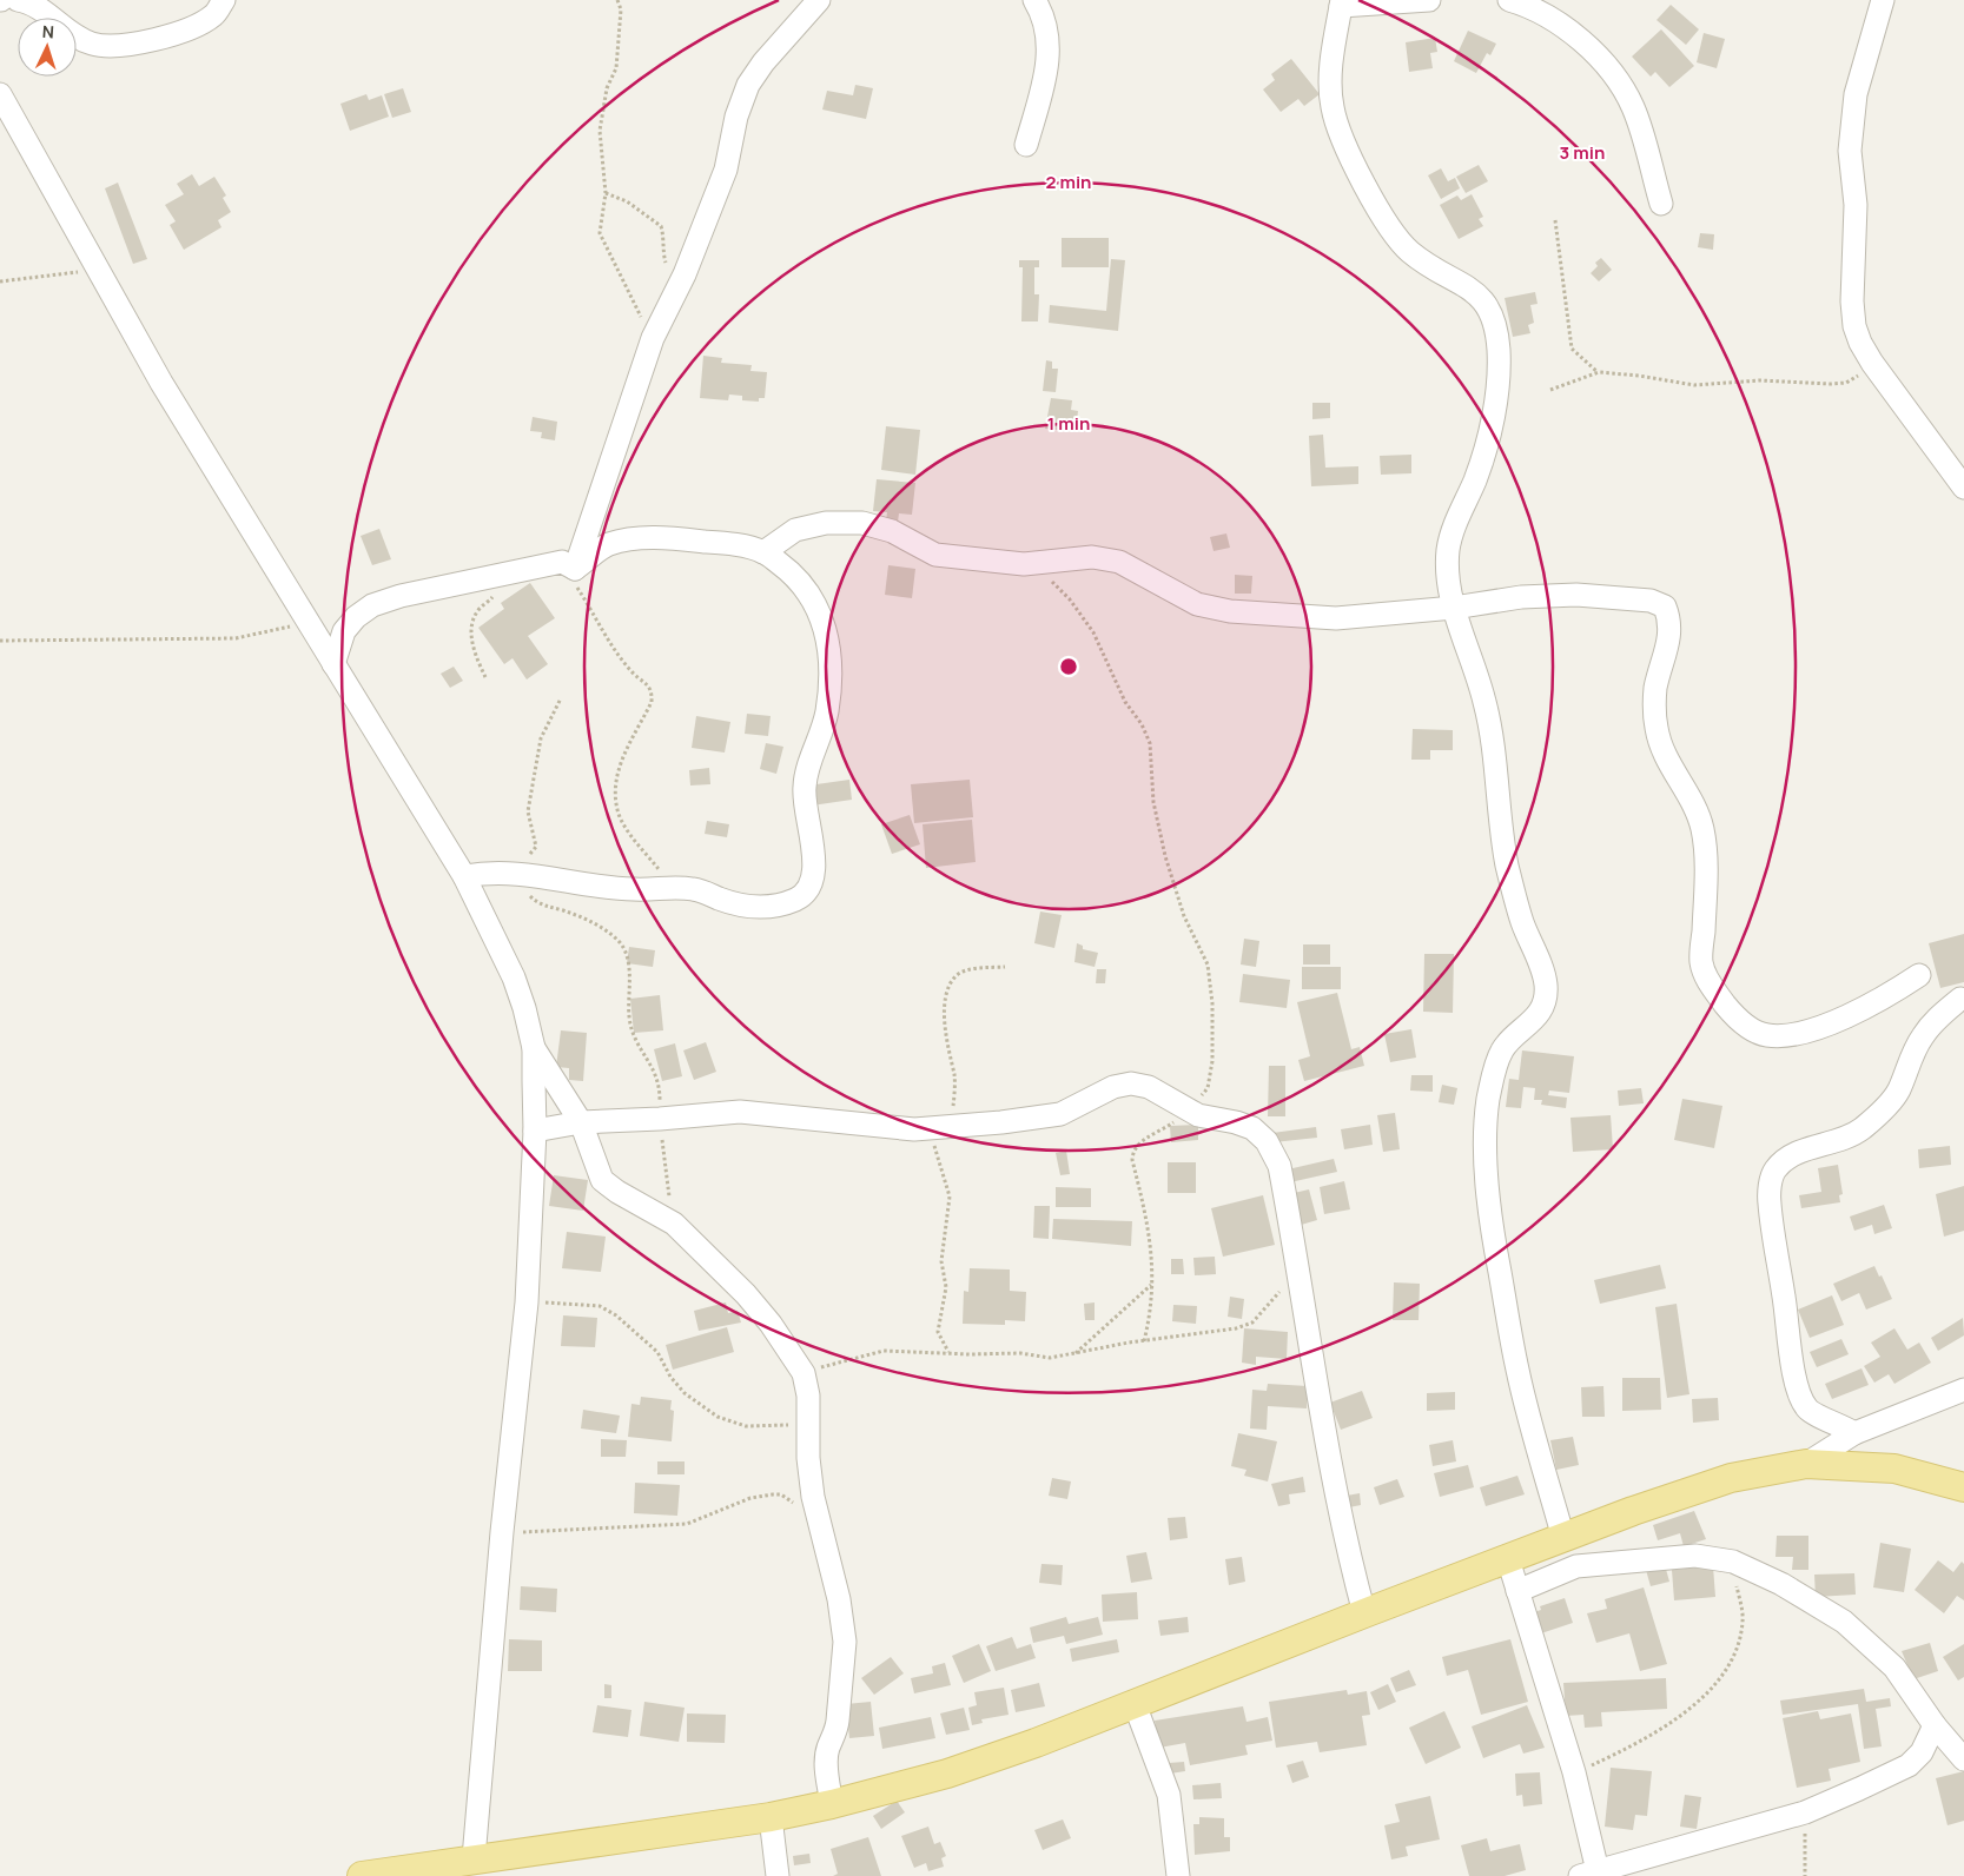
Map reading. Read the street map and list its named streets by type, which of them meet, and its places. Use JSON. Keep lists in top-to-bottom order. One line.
{"north":"top","rings":["3 min","2 min","1 min"]}
